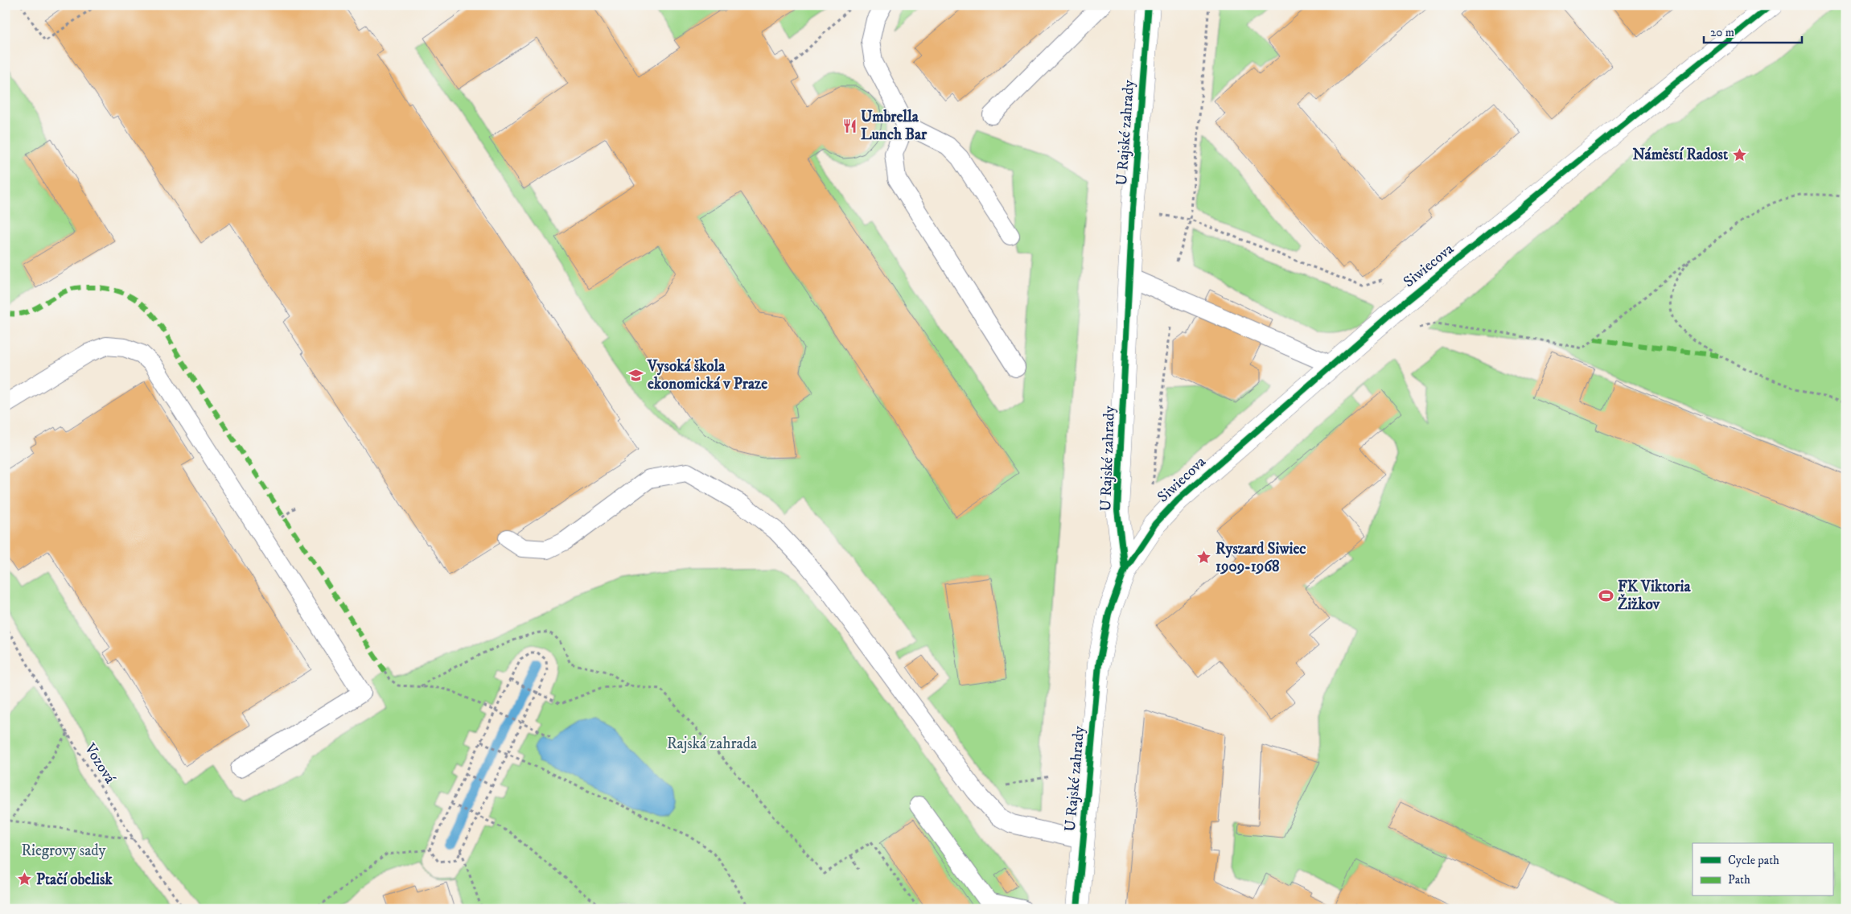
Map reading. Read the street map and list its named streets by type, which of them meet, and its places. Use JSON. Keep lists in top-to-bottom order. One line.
{"streets":{"street":["U Rajské zahrady","Siwiecova"],"path":["Vozová"]},"crossings":[["U Rajské zahrady","Siwiecova"]],"parks":["Rajská zahrada","Riegrovy sady"],"places":{"restaurant":["Umbrella Lunch Bar"],"place":["Náměstí Radost","Ryszard Siwiec 1909-1968","Ptačí obelisk"],"school or university":["Vysoká škola ekonomická v Praze"],"sports":["FK Viktoria Žižkov"]},"legend":["Cycle path","Path"],"scale_bar":"20 m"}
